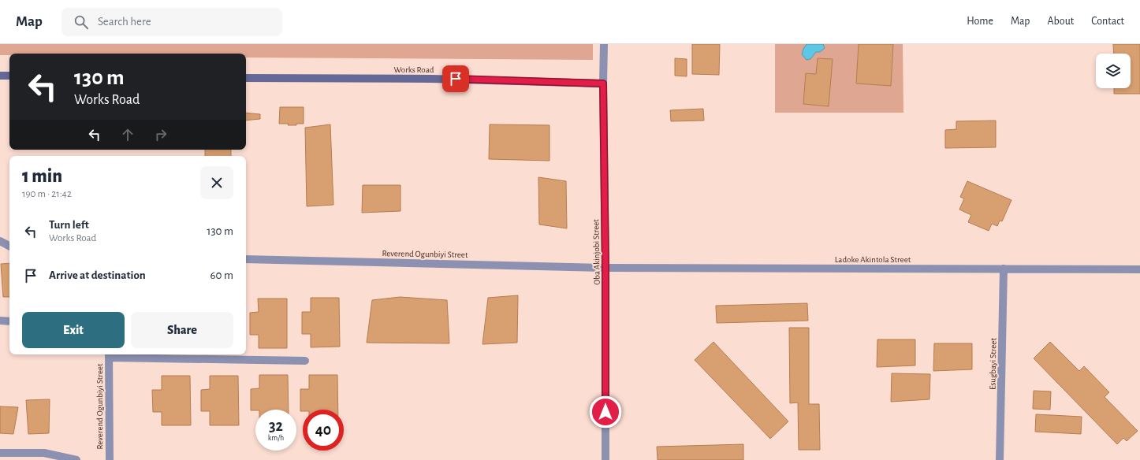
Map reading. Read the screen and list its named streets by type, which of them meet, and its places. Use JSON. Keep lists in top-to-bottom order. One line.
{"streets":{"main road":["Works Road"],"street":["Oba Akinjobi Street","Reverend Ogunbiyi Street","Ladoke Akintola Street","Esugbayi Street"]},"crossings":[["Works Road","Oba Akinjobi Street"],["Oba Akinjobi Street","Reverend Ogunbiyi Street"],["Oba Akinjobi Street","Ladoke Akintola Street"],["Reverend Ogunbiyi Street","Ladoke Akintola Street"],["Ladoke Akintola Street","Esugbayi Street"]],"page":{"header":"Map","search":"Search here","nav":["Home","Map","About","Contact"],"turn":["130 m","Works Road"],"heading":["1 min","190 m · 21:42"],"list":[{"name":"Turn left","note":"Works Road","value":"130 m"},{"name":"Arrive at destination","value":"60 m"}],"buttons":["Exit","Share"],"speed":"32 km/h","limit":"40"}}
